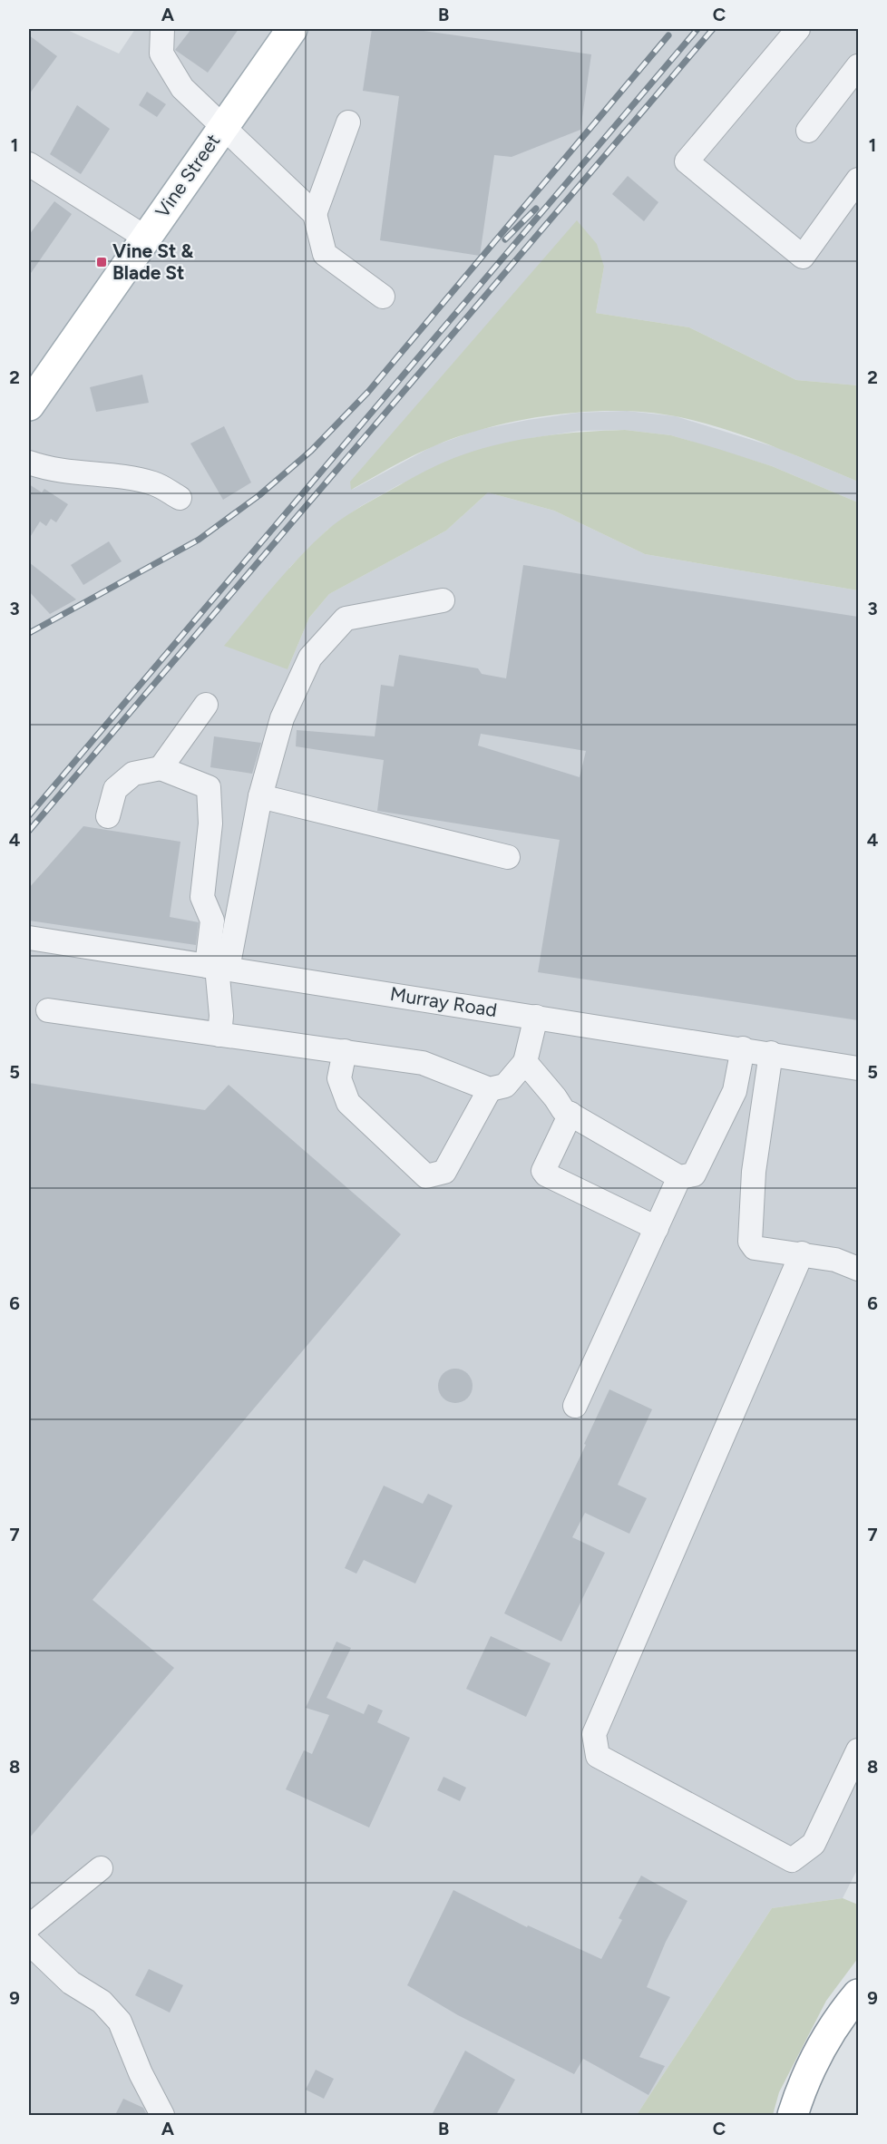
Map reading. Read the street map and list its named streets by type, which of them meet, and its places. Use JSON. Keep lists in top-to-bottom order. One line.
{"streets":{"main road":["Vine Street"],"street":["Murray Road"]},"places":{"transit":["Vine St & Blade St"]},"grid":{"columns":["A","B","C"],"rows":["1","2","3","4","5","6","7","8","9"]}}
